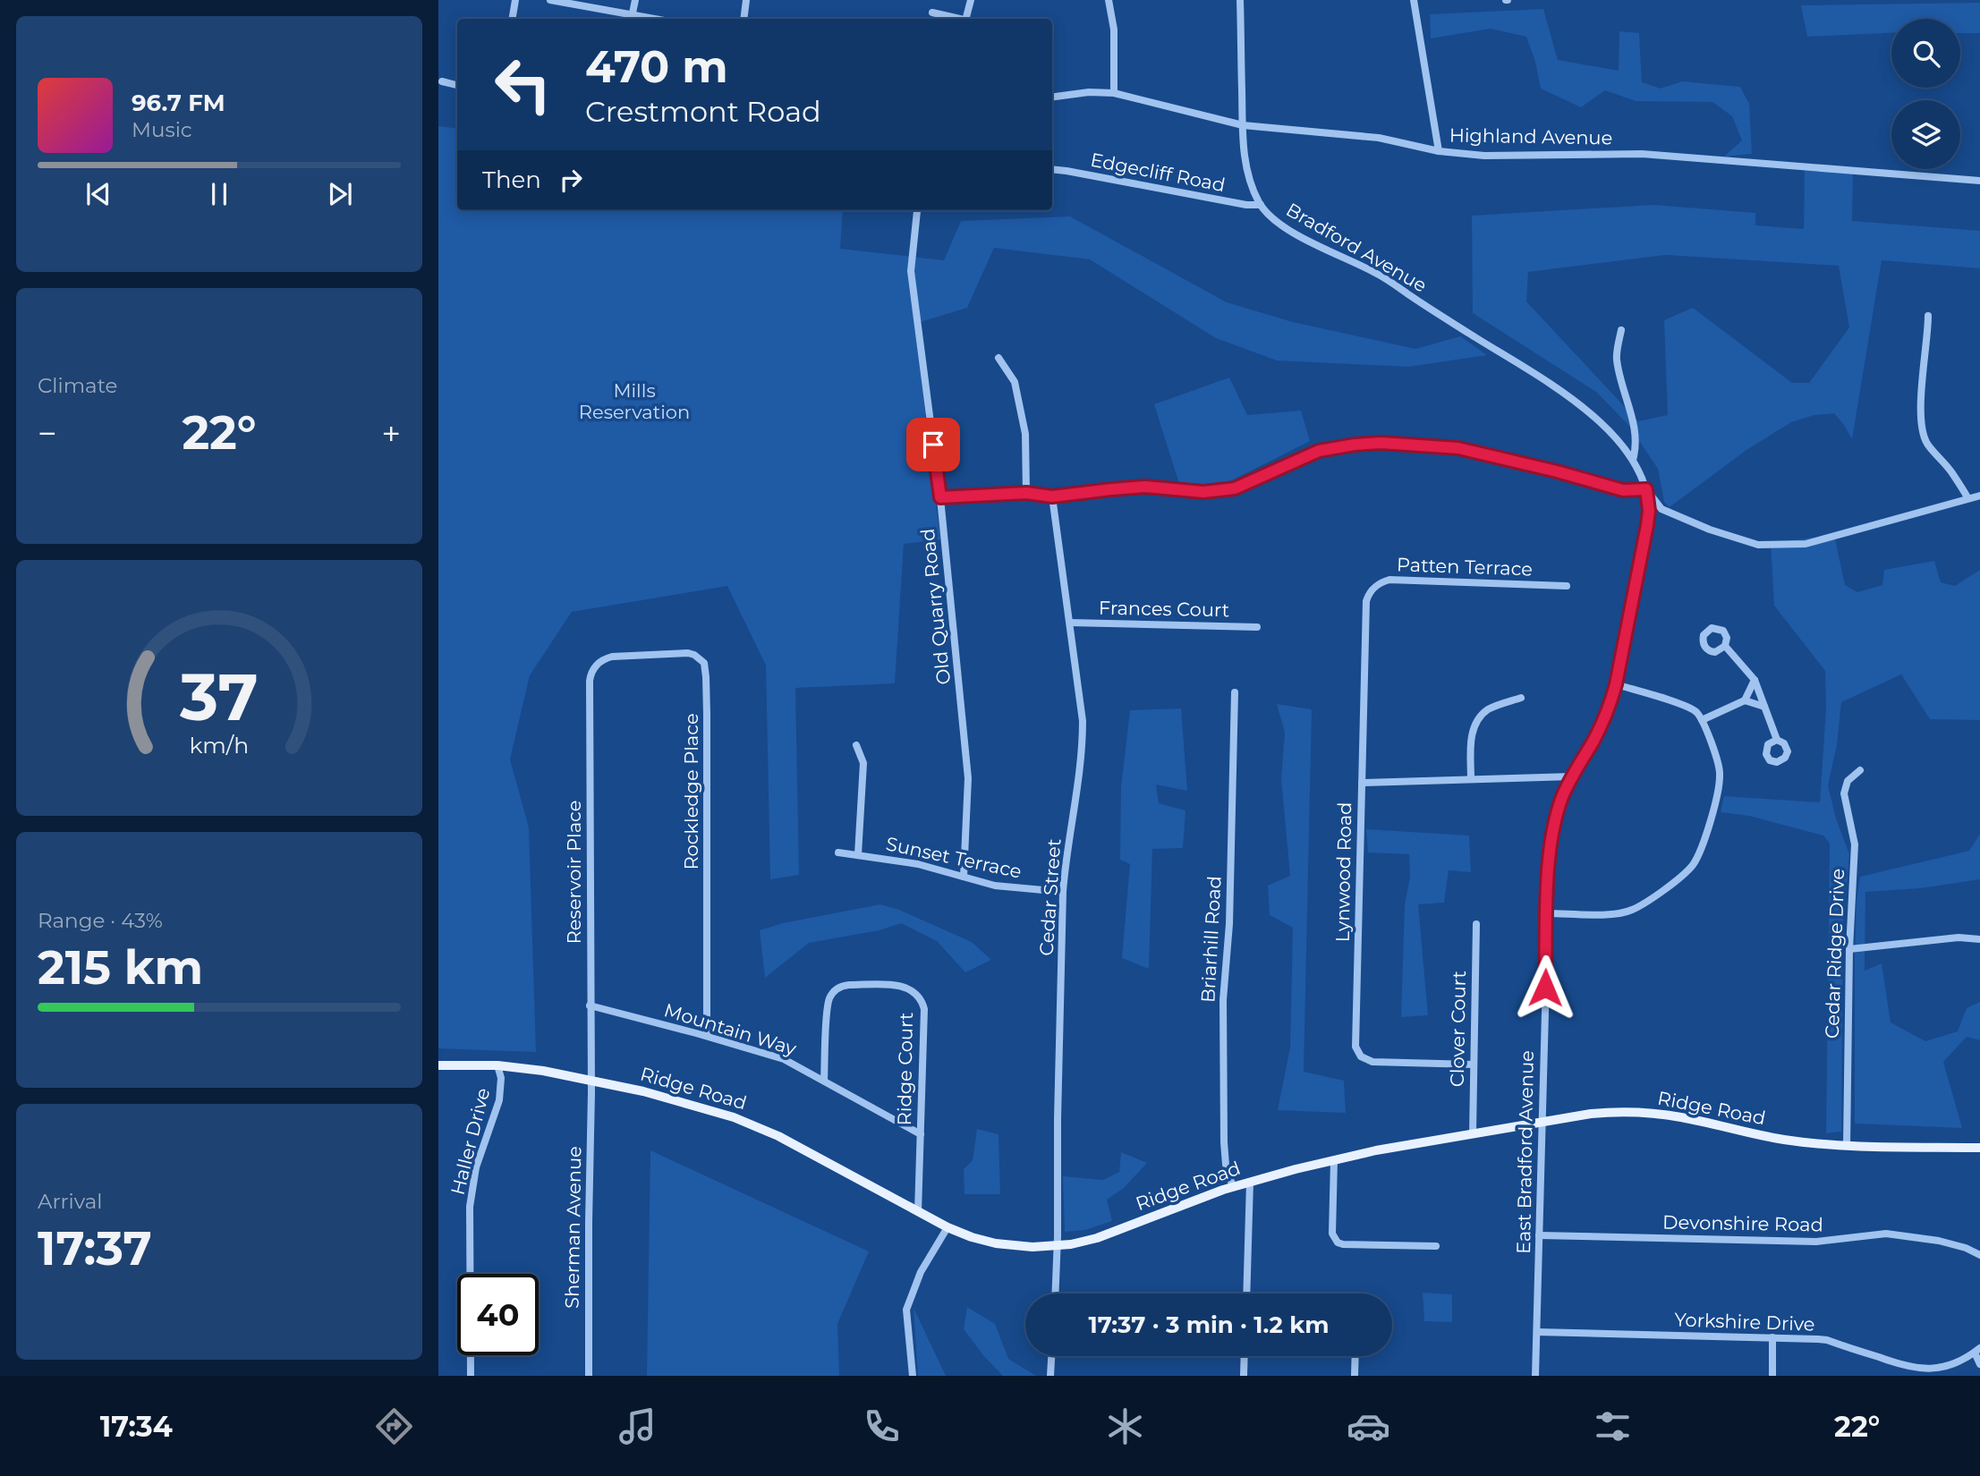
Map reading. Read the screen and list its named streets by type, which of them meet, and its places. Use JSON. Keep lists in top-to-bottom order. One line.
{"streets":{"main road":["Ridge Road"],"street":["Highland Avenue","Edgecliff Road","Bradford Avenue","Patten Terrace","Old Quarry Road","Frances Court","Rockledge Place","Sunset Terrace","Reservoir Place","Lynwood Road","Cedar Street","Briarhill Road","Cedar Ridge Drive","Clover Court","Mountain Way","Ridge Court","Haller Drive","East Bradford Avenue","Devonshire Road","Sherman Avenue","Yorkshire Drive"]},"crossings":[["Highland Avenue","Bradford Avenue"],["Edgecliff Road","Bradford Avenue"],["Bradford Avenue","East Bradford Avenue"],["Patten Terrace","Lynwood Road"],["Old Quarry Road","Sunset Terrace"],["Frances Court","Cedar Street"],["Rockledge Place","Reservoir Place"],["Rockledge Place","Mountain Way"],["Sunset Terrace","Cedar Street"],["Reservoir Place","Mountain Way"],["Reservoir Place","Ridge Road"],["Reservoir Place","Sherman Avenue"],["Lynwood Road","Clover Court"],["Lynwood Road","East Bradford Avenue"],["Cedar Street","Ridge Road"],["Briarhill Road","Ridge Road"],["Cedar Ridge Drive","Ridge Road"],["Clover Court","Ridge Road"],["Mountain Way","Ridge Court"],["Ridge Court","Ridge Road"],["Ridge Road","Haller Drive"],["Ridge Road","East Bradford Avenue"],["Ridge Road","Sherman Avenue"],["East Bradford Avenue","Devonshire Road"],["East Bradford Avenue","Yorkshire Drive"]],"parks":["Mills Reservation"],"page":{"turn":["470 m","Crestmont Road"],"song":["96.7 FM","Music"],"then":"Then","tile":["Climate",["Range · 43%","215 km"],["Arrival","17:37"]],"heat":["−","22°","+"],"limit":"40","trip":"17:37 · 3 min · 1.2 km","tabs":["17:34","22°"],"gauge":["37","km/h"]}}
